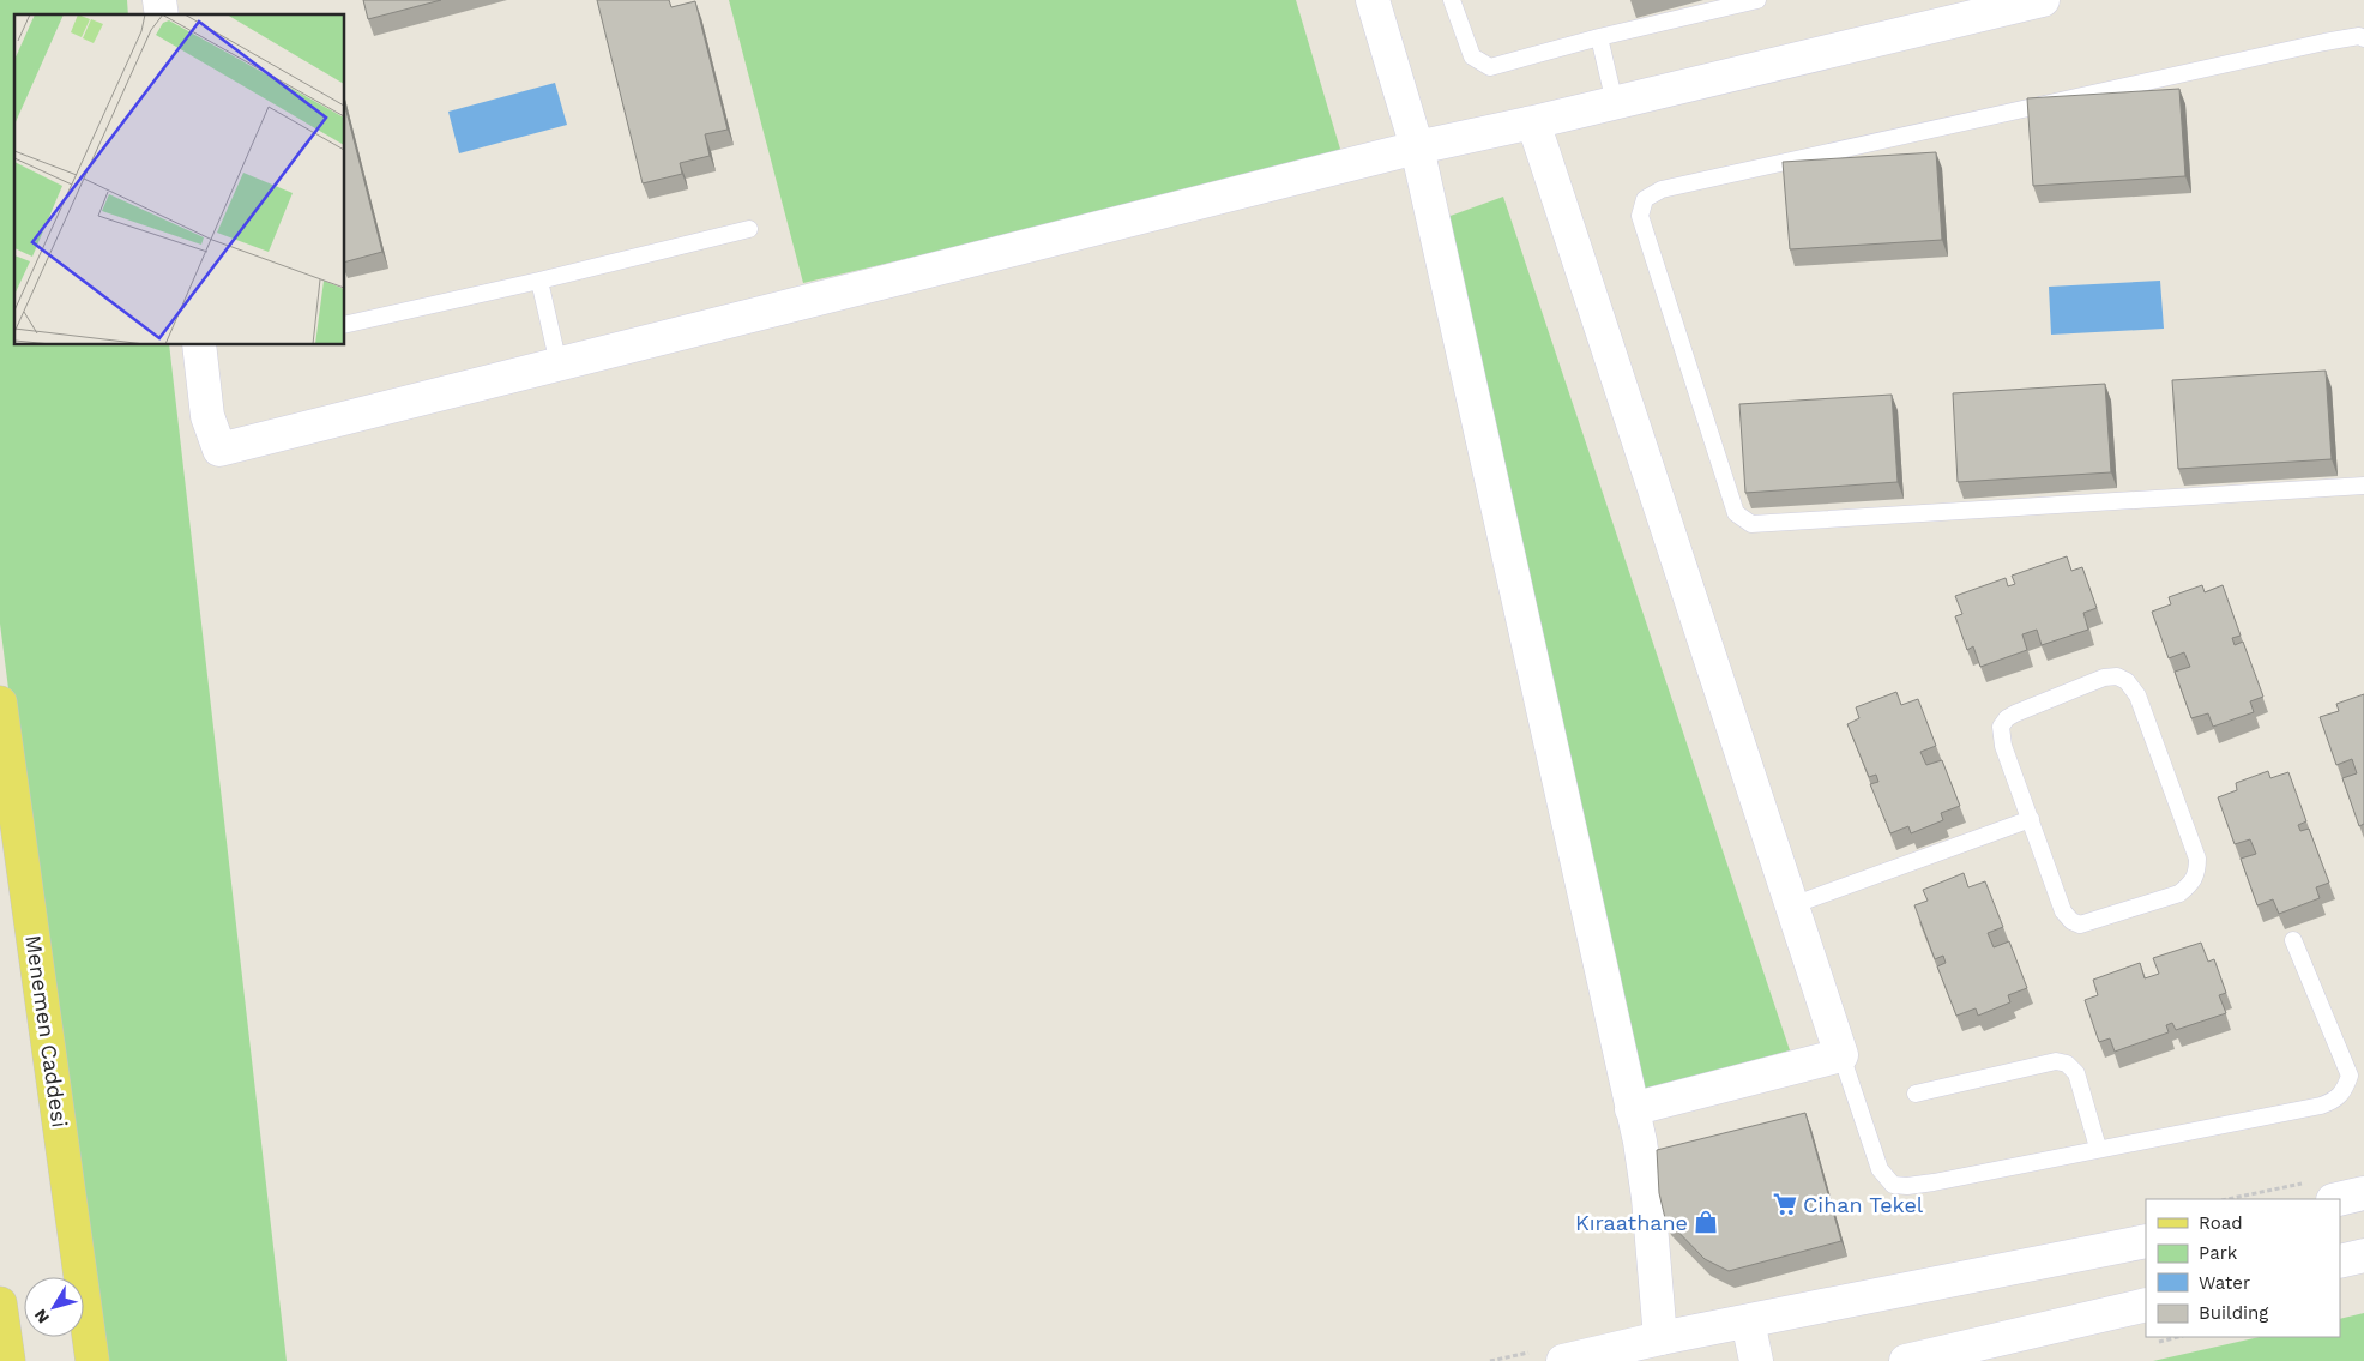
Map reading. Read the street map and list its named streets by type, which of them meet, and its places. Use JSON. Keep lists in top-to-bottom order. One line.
{"streets":{"main road":["Menemen Caddesi"]},"places":{"supermarket":["Cihan Tekel"],"shop":["Kıraathane"]},"legend":["Road","Park","Water","Building"],"north":"bottom left"}
